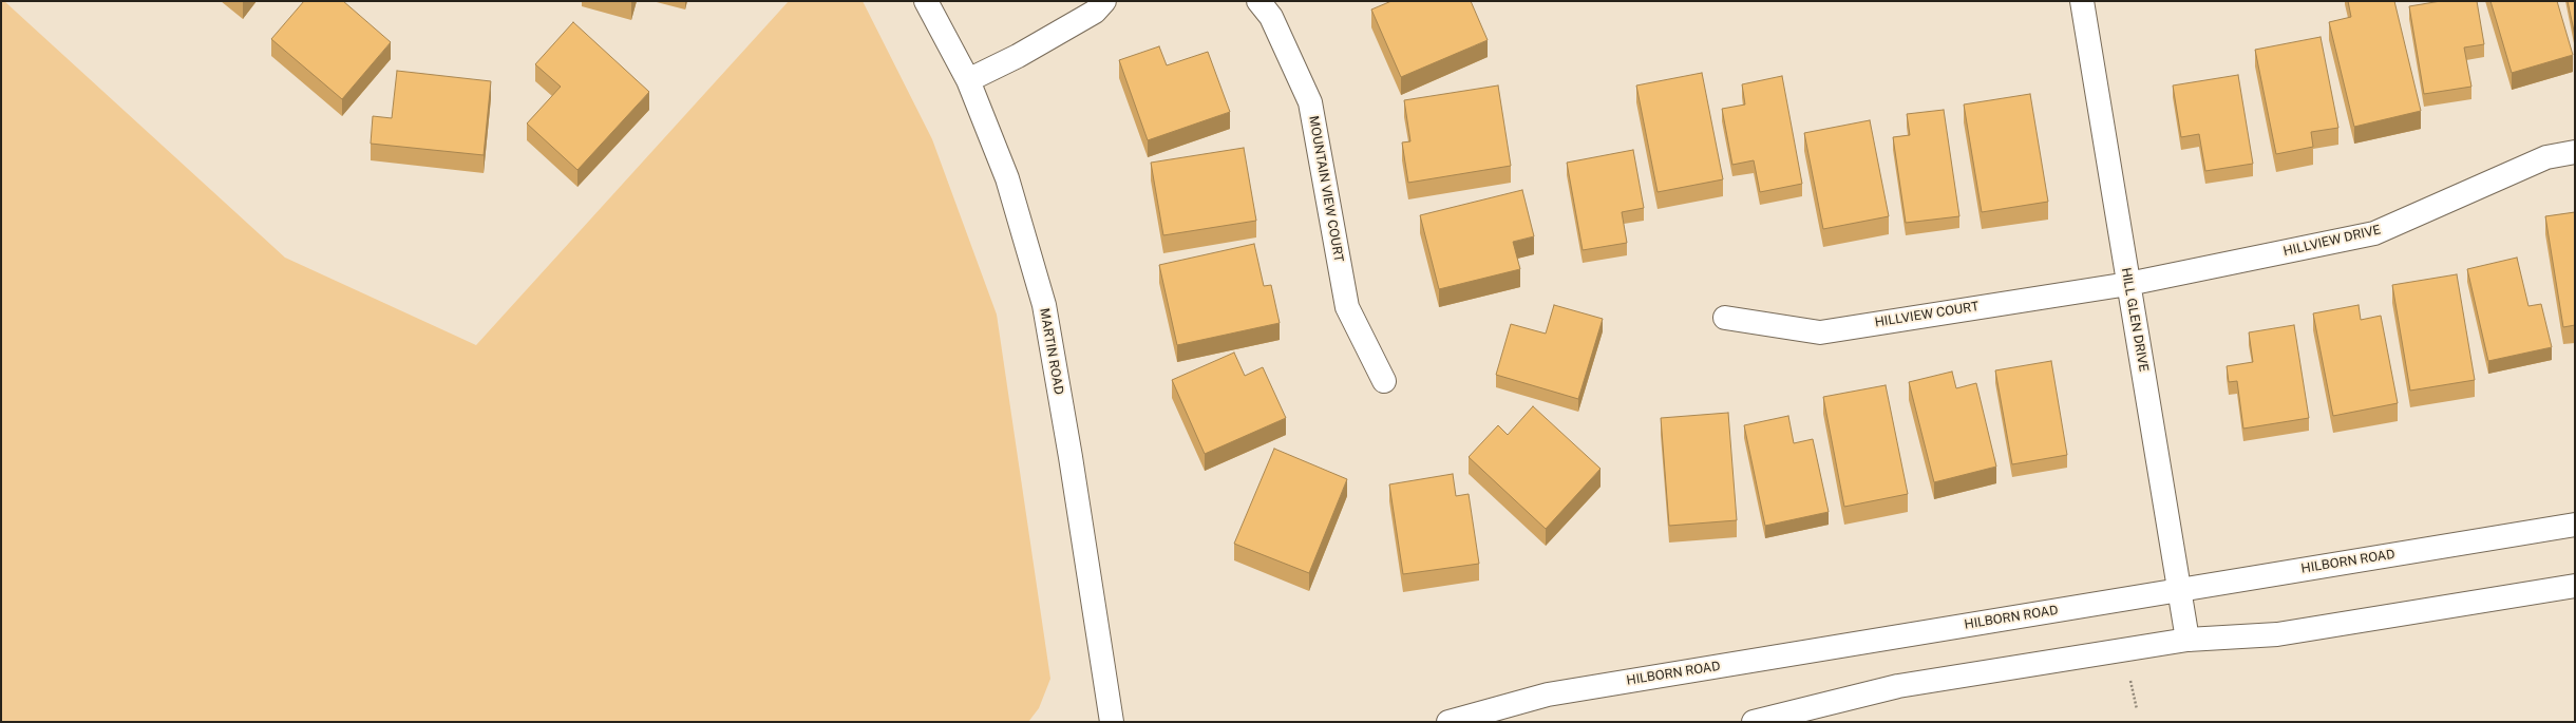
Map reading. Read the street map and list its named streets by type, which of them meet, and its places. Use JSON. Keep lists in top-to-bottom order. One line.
{"streets":{"street":["MOUNTAIN VIEW COURT","HILLVIEW DRIVE","HILLVIEW COURT","HILL GLEN DRIVE","MARTIN ROAD","HILBORN ROAD"]},"crossings":[["HILLVIEW DRIVE","HILLVIEW COURT"],["HILLVIEW DRIVE","HILL GLEN DRIVE"],["HILLVIEW COURT","HILL GLEN DRIVE"],["HILL GLEN DRIVE","HILBORN ROAD"]]}
